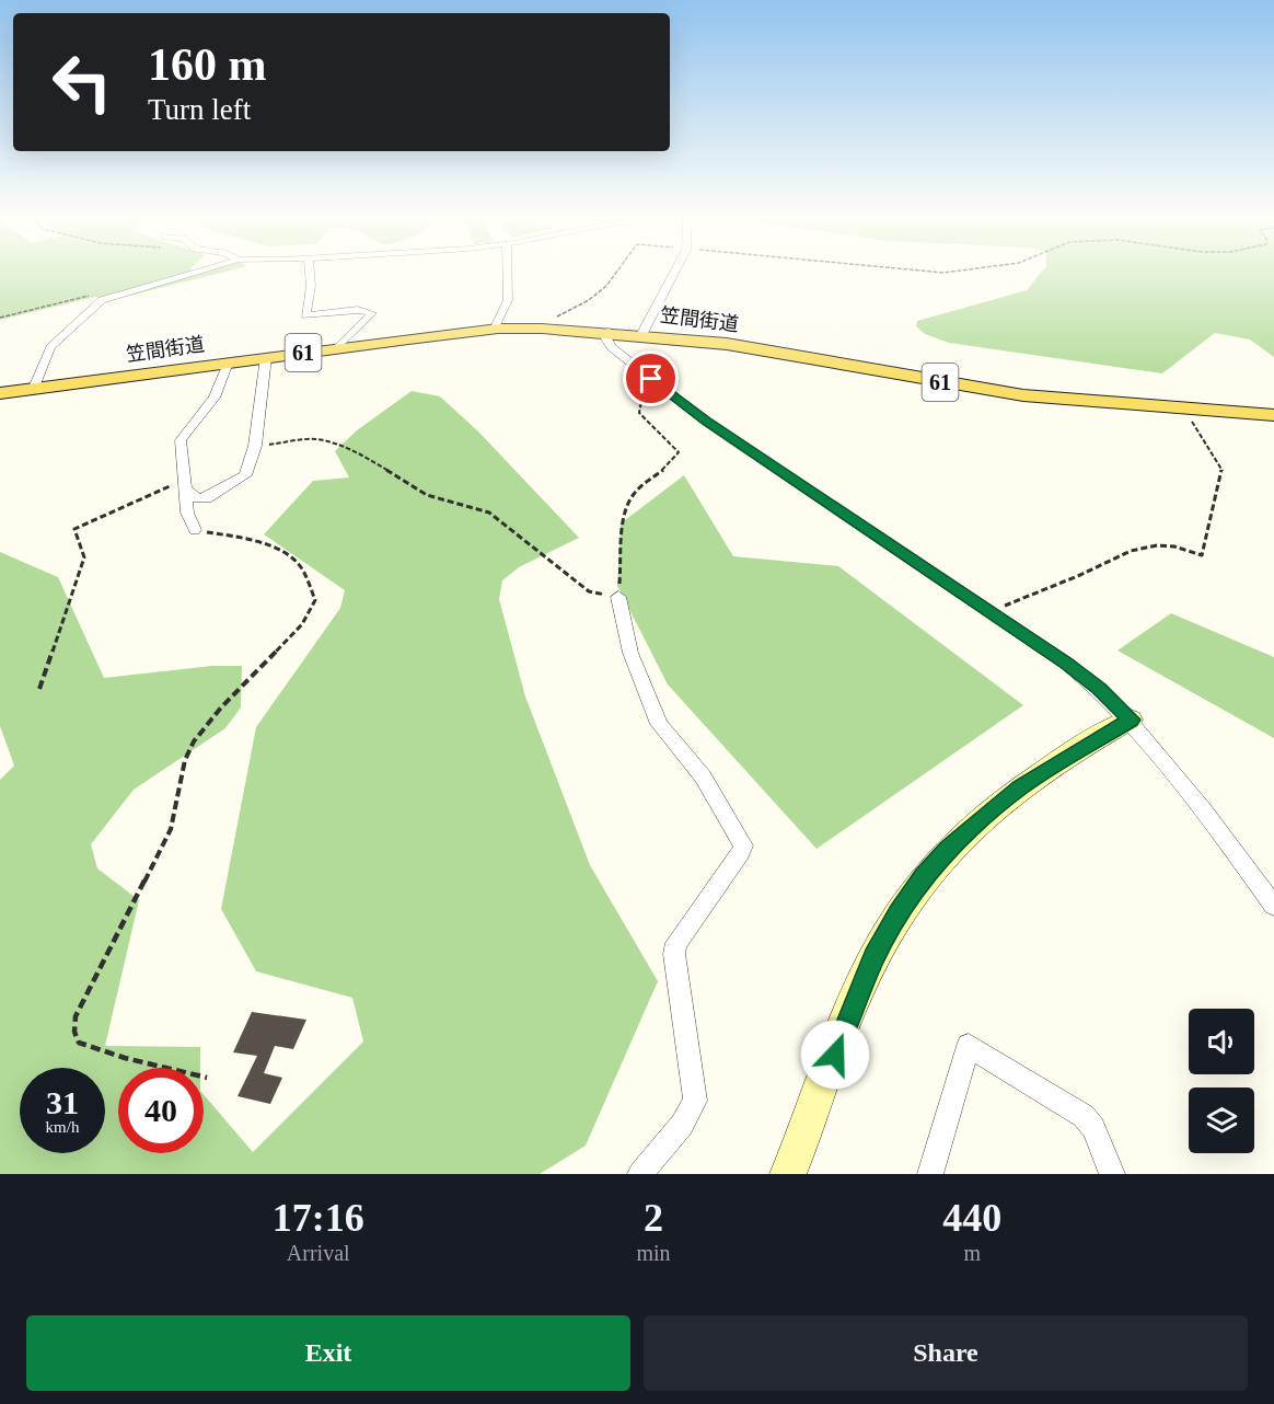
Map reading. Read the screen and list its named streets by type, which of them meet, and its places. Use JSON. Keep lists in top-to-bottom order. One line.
{"streets":{"main road":["笠間街道","61"]},"page":{"turn":["160 m","Turn left"],"speed":"31 km/h","limit":"40","eta":["17:16","Arrival","2","min","440","m"],"buttons":["Exit","Share"]}}
